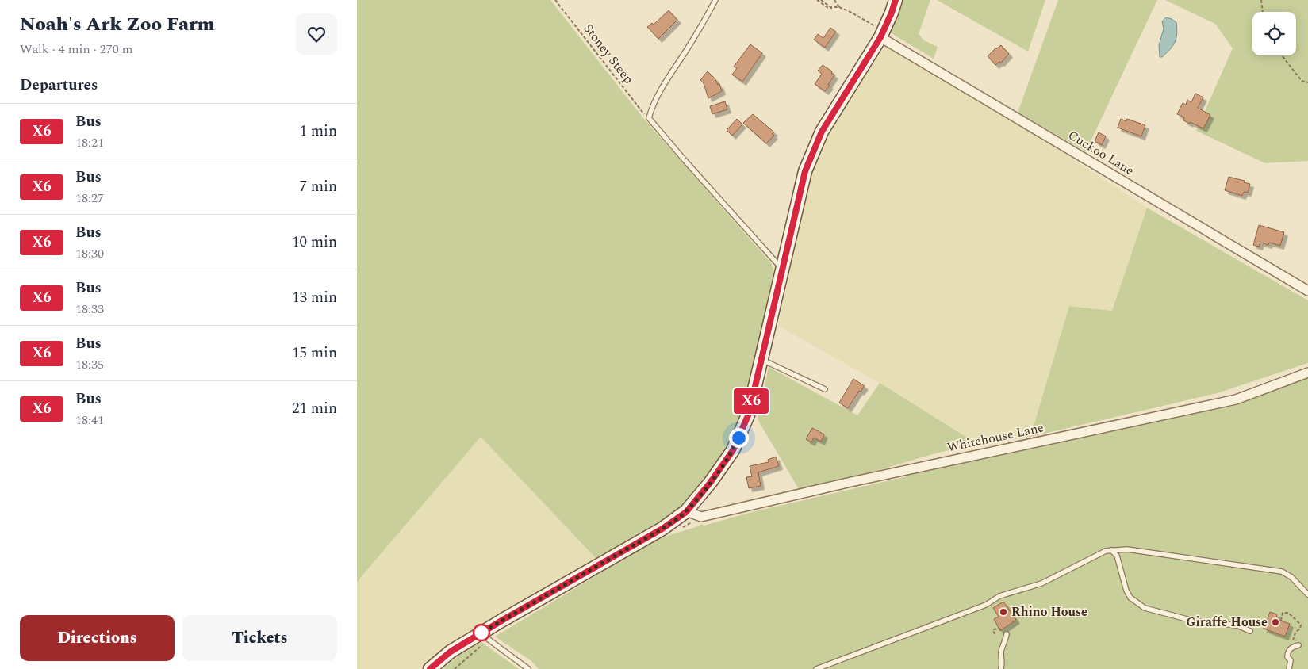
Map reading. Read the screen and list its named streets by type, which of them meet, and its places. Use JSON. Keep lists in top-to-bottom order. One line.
{"streets":{"street":["Cuckoo Lane","Whitehouse Lane"],"path":["Stoney Steep"]},"places":["Rhino House","Giraffe House"],"lines":["bus line X6"],"page":{"heading":[["Noah's Ark Zoo Farm","Walk · 4 min · 270 m"],"Departures"],"on_map":"X6","list":[{"mark":"X6","name":"Bus","note":"18:21","value":"1 min"},{"mark":"X6","name":"Bus","note":"18:27","value":"7 min"},{"mark":"X6","name":"Bus","note":"18:30","value":"10 min"},{"mark":"X6","name":"Bus","note":"18:33","value":"13 min"},{"mark":"X6","name":"Bus","note":"18:35","value":"15 min"},{"mark":"X6","name":"Bus","note":"18:41","value":"21 min"}],"buttons":["Directions","Tickets"]}}
